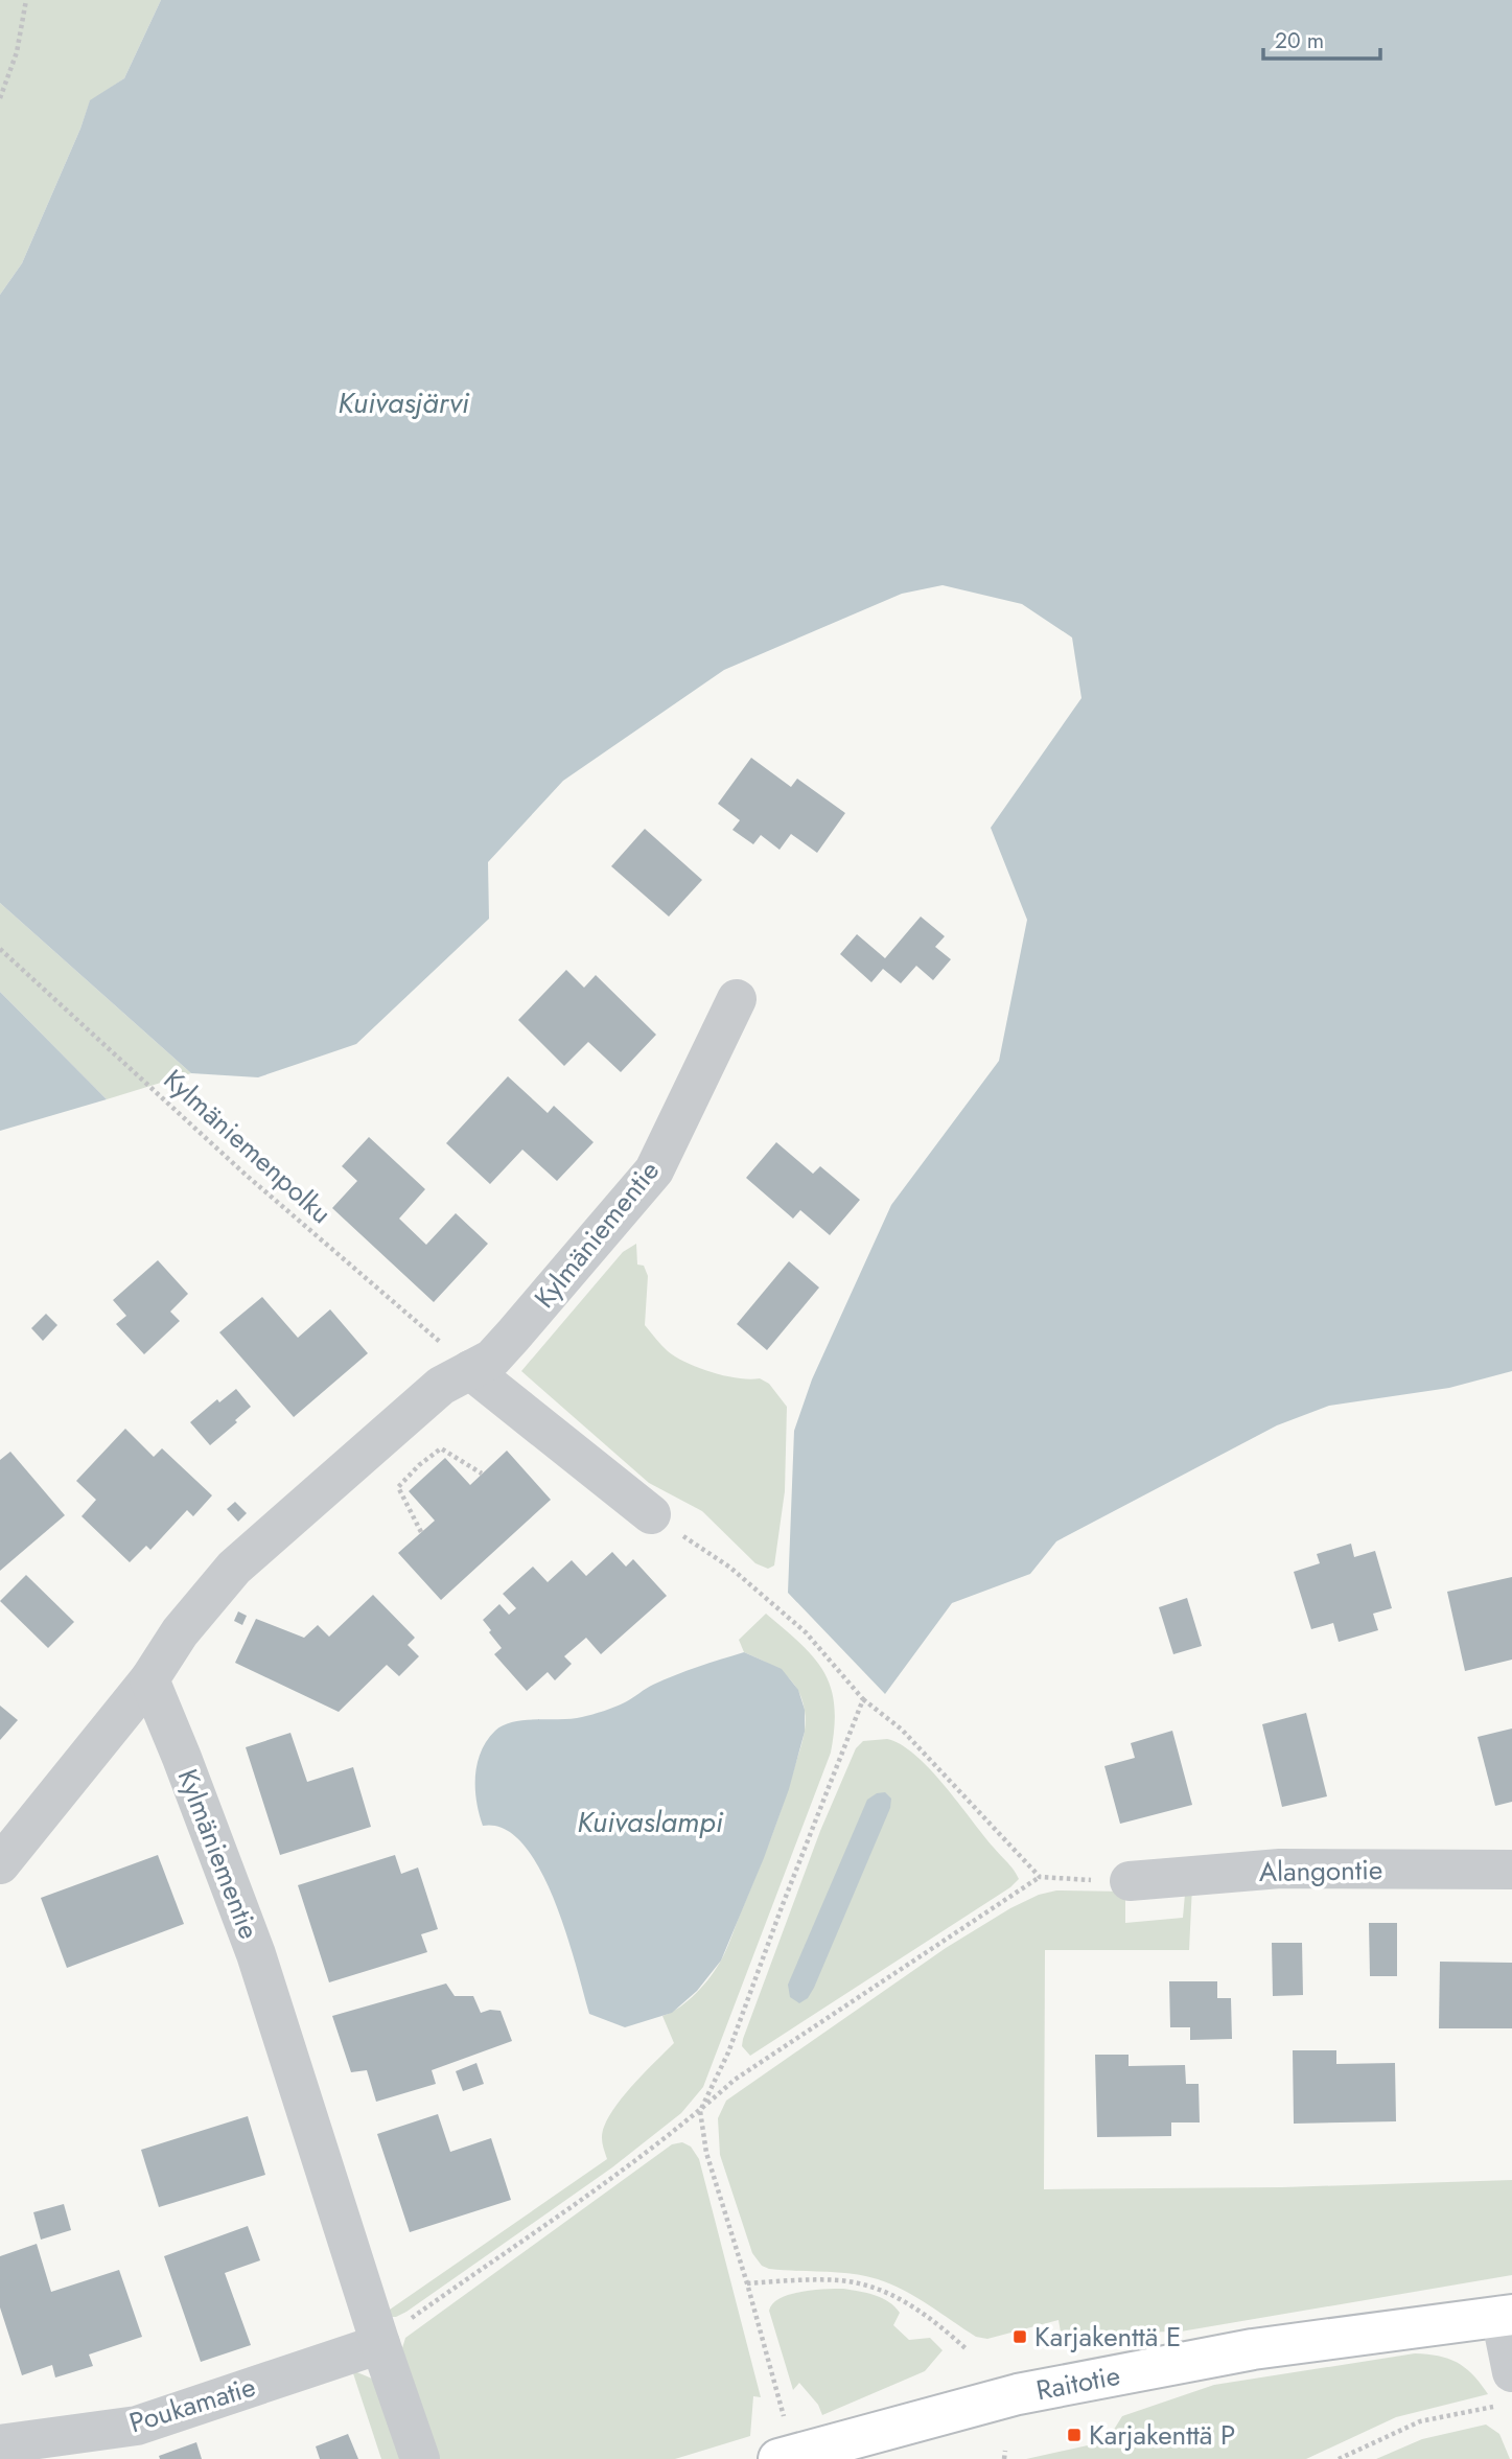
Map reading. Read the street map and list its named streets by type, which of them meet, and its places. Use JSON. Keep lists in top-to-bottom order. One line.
{"streets":{"main road":["Raitotie"],"street":["Kylmäniementie","Alangontie","Poukamatie"],"path":["Kylmäniemenpolku"]},"crossings":[["Kylmäniemenpolku","Kylmäniementie"],["Kylmäniementie","Poukamatie"]],"water":["Kuivasjärvi","Kuivaslampi"],"places":{"transit":["Karjakenttä E","Karjakenttä P"]},"scale_bar":"20 m"}
